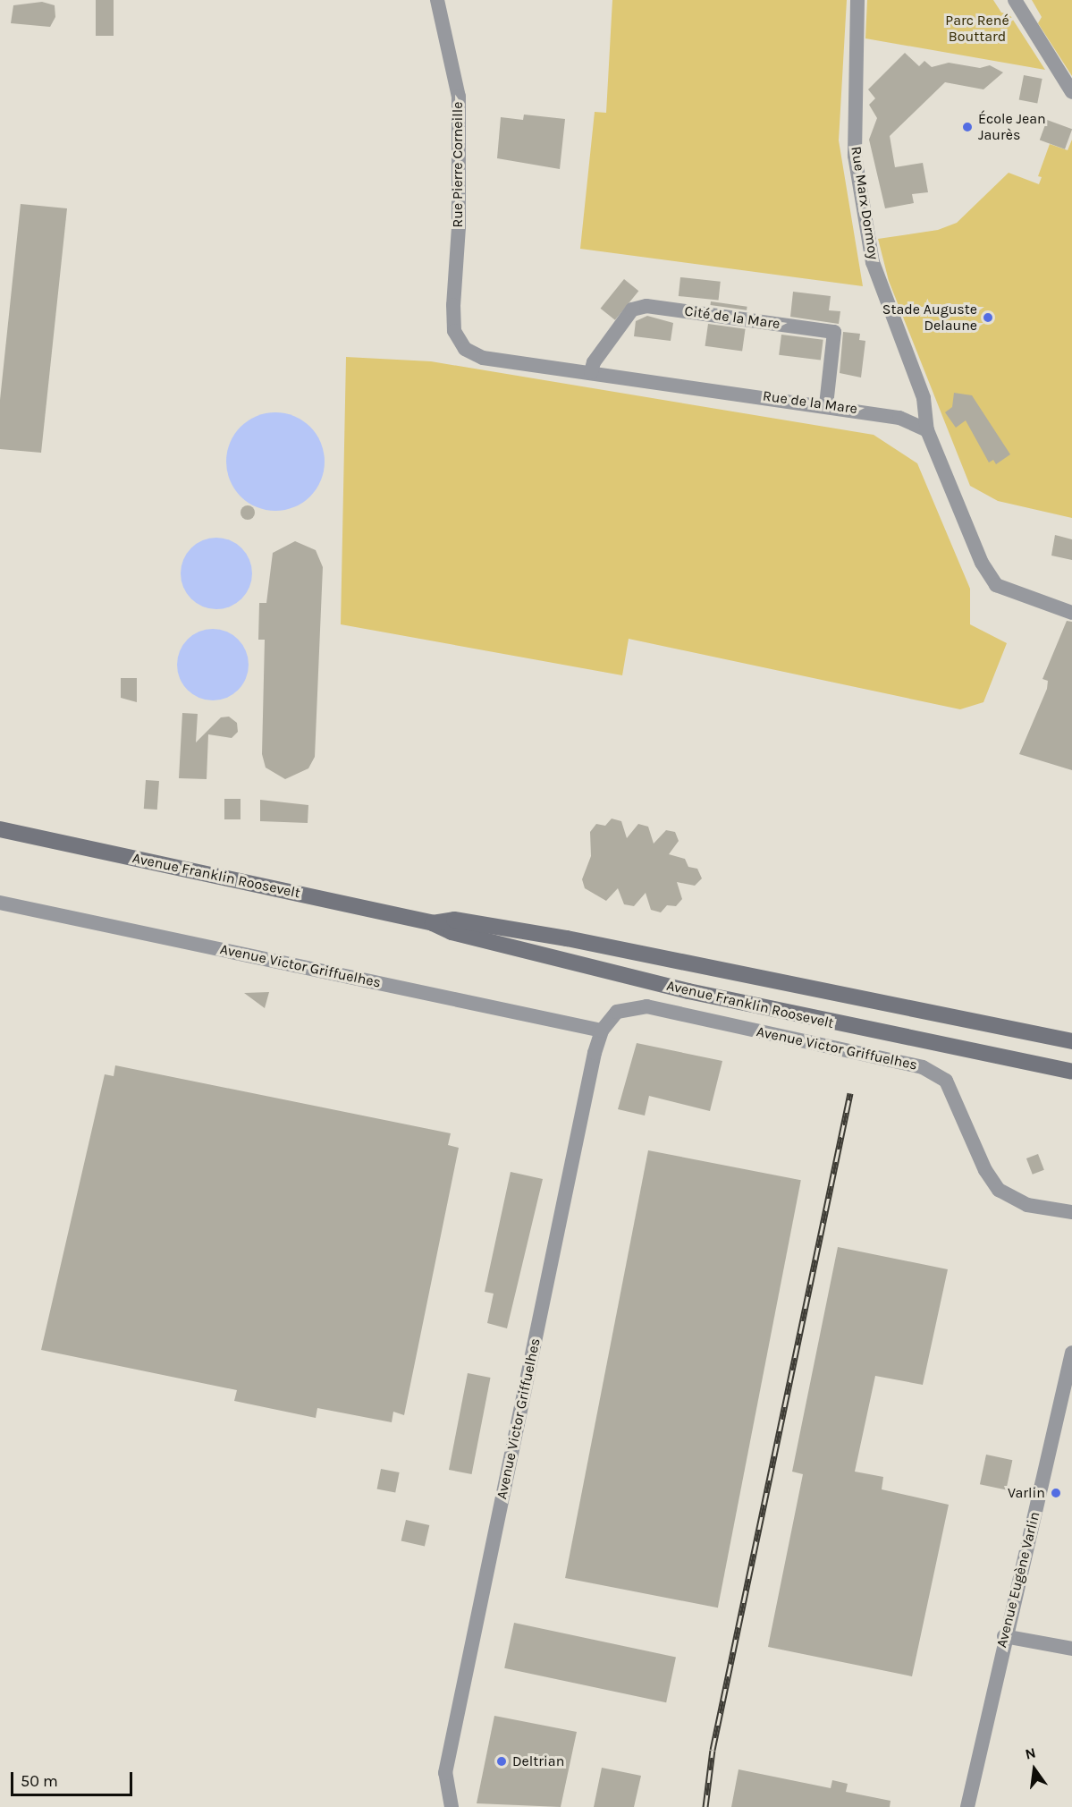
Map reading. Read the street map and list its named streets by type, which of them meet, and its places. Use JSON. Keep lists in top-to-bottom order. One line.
{"streets":{"main road":["Avenue Franklin Roosevelt"],"street":["Rue Pierre Corneille","Rue Marx Dormoy","Cité de la Mare","Rue de la Mare","Avenue Victor Griffuelhes","Avenue Eugène Varlin"]},"crossings":[["Rue Pierre Corneille","Rue de la Mare"],["Rue Marx Dormoy","Rue de la Mare"],["Cité de la Mare","Rue de la Mare"]],"parks":["Parc René Bouttard"],"places":["École Jean Jaurès","Stade Auguste Delaune","Varlin","Deltrian"],"scale_bar":"50 m","north":"top"}
